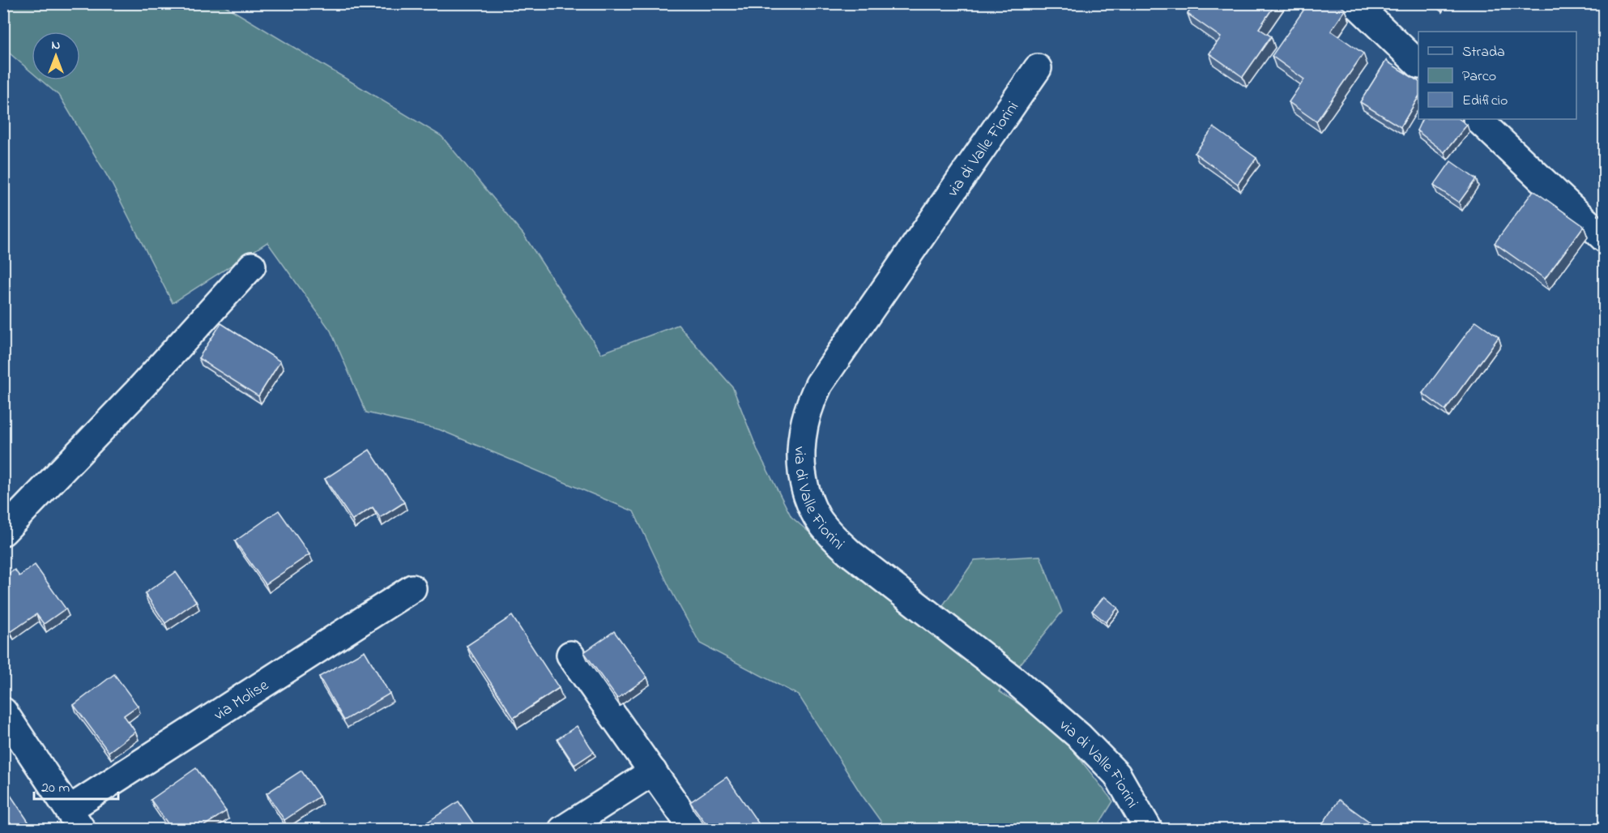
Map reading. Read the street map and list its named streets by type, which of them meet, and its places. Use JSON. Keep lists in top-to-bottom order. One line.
{"streets":{"street":["via di Valle Fiorini","via Molise"]},"legend":["Strada","Parco","Edificio"],"scale_bar":"20 m","north":"top"}
